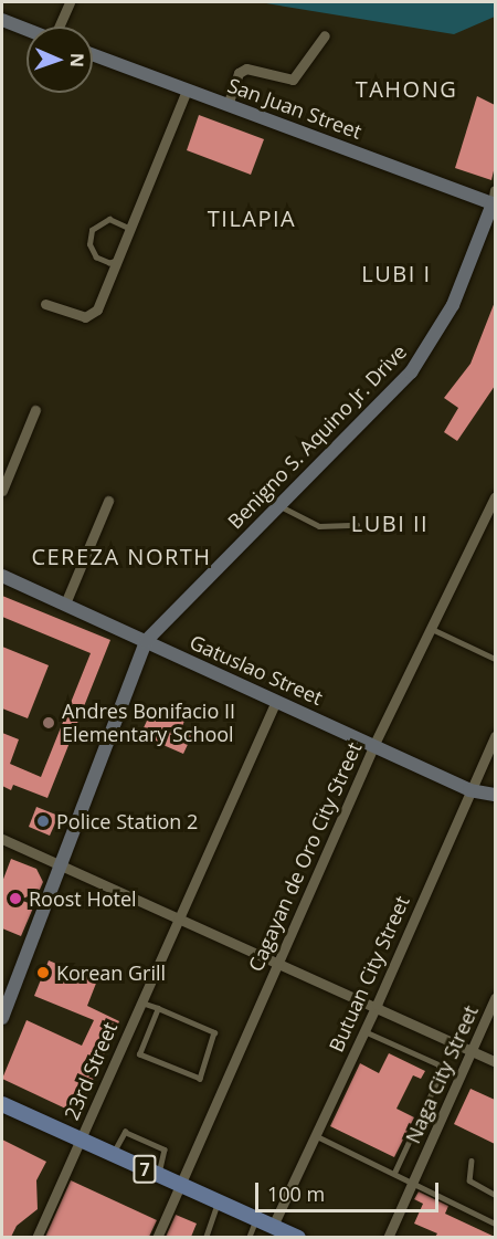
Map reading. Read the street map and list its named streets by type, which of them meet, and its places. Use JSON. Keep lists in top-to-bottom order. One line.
{"streets":{"main road":["San Juan Street","Benigno S. Aquino Jr. Drive","Gatuslao Street","7"],"street":["Cagayan de Oro City Street","Butuan City Street","23rd Street","Naga City Street"]},"crossings":[["San Juan Street","Benigno S. Aquino Jr. Drive"],["Benigno S. Aquino Jr. Drive","Gatuslao Street"],["Gatuslao Street","Cagayan de Oro City Street"],["Gatuslao Street","Butuan City Street"],["Gatuslao Street","23rd Street"],["Cagayan de Oro City Street","7"],["Butuan City Street","7"],["23rd Street","7"]],"districts":["TAHONG","TILAPIA","LUBI I","LUBI II","CEREZA NORTH"],"places":["Andres Bonifacio II Elementary School","Police Station 2","Roost Hotel","Korean Grill"],"scale_bar":"100 m","north":"right"}
